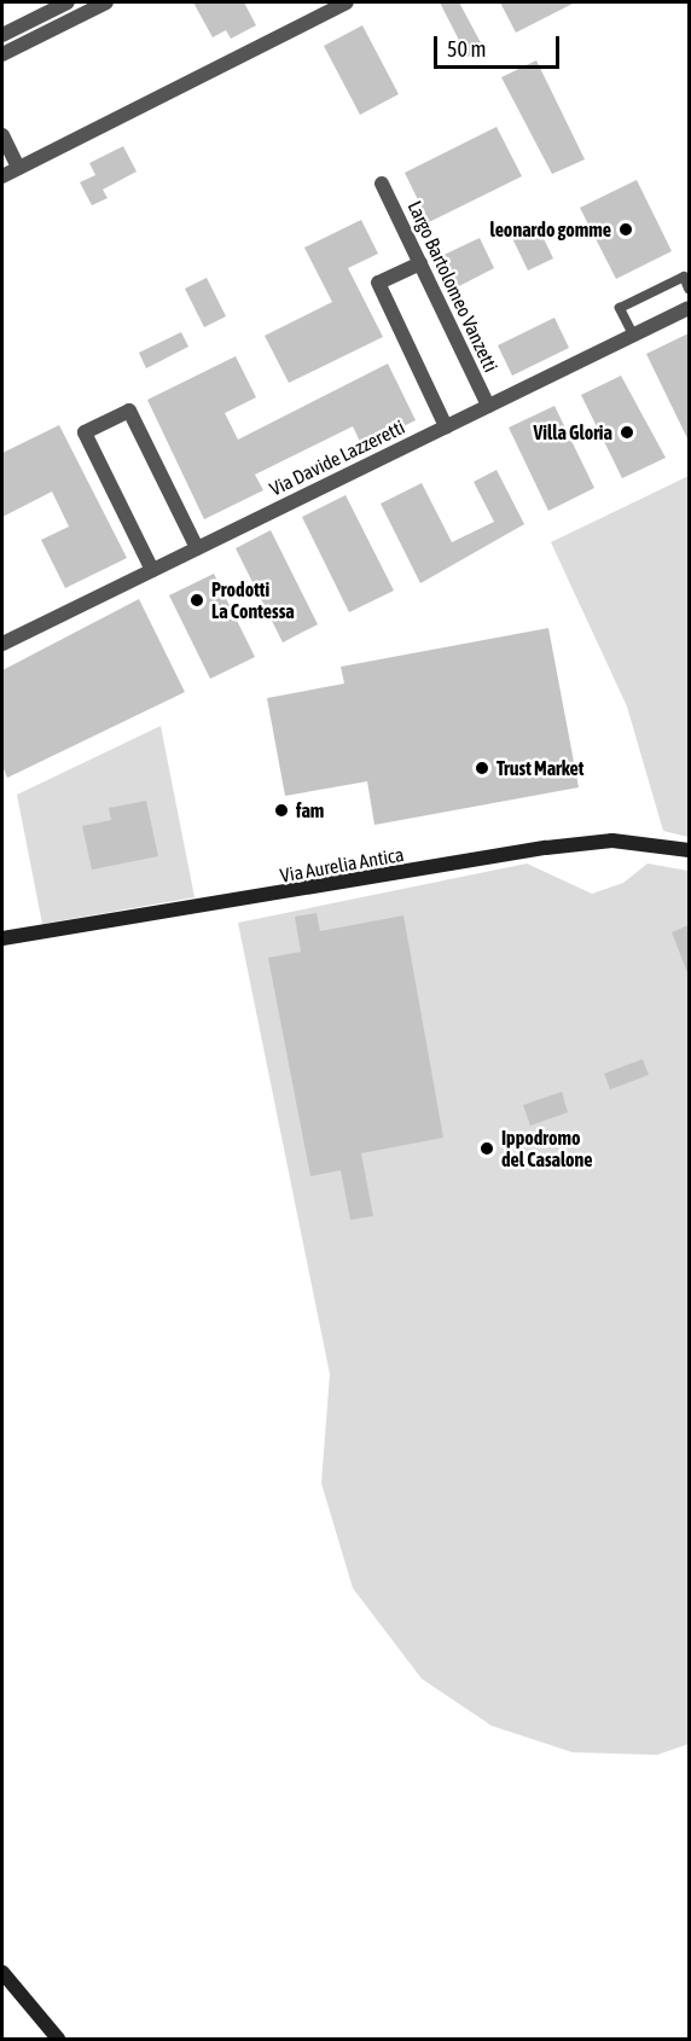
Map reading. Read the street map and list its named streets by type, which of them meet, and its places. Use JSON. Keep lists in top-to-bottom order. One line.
{"streets":{"street":["Largo Bartolomeo Vanzetti","Via Davide Lazzeretti","Via Aurelia Antica"]},"crossings":[["Largo Bartolomeo Vanzetti","Via Davide Lazzeretti"]],"places":["leonardo gomme","Villa Gloria","Prodotti La Contessa","Trust Market","fam","Ippodromo del Casalone"],"scale_bar":"50 m"}
